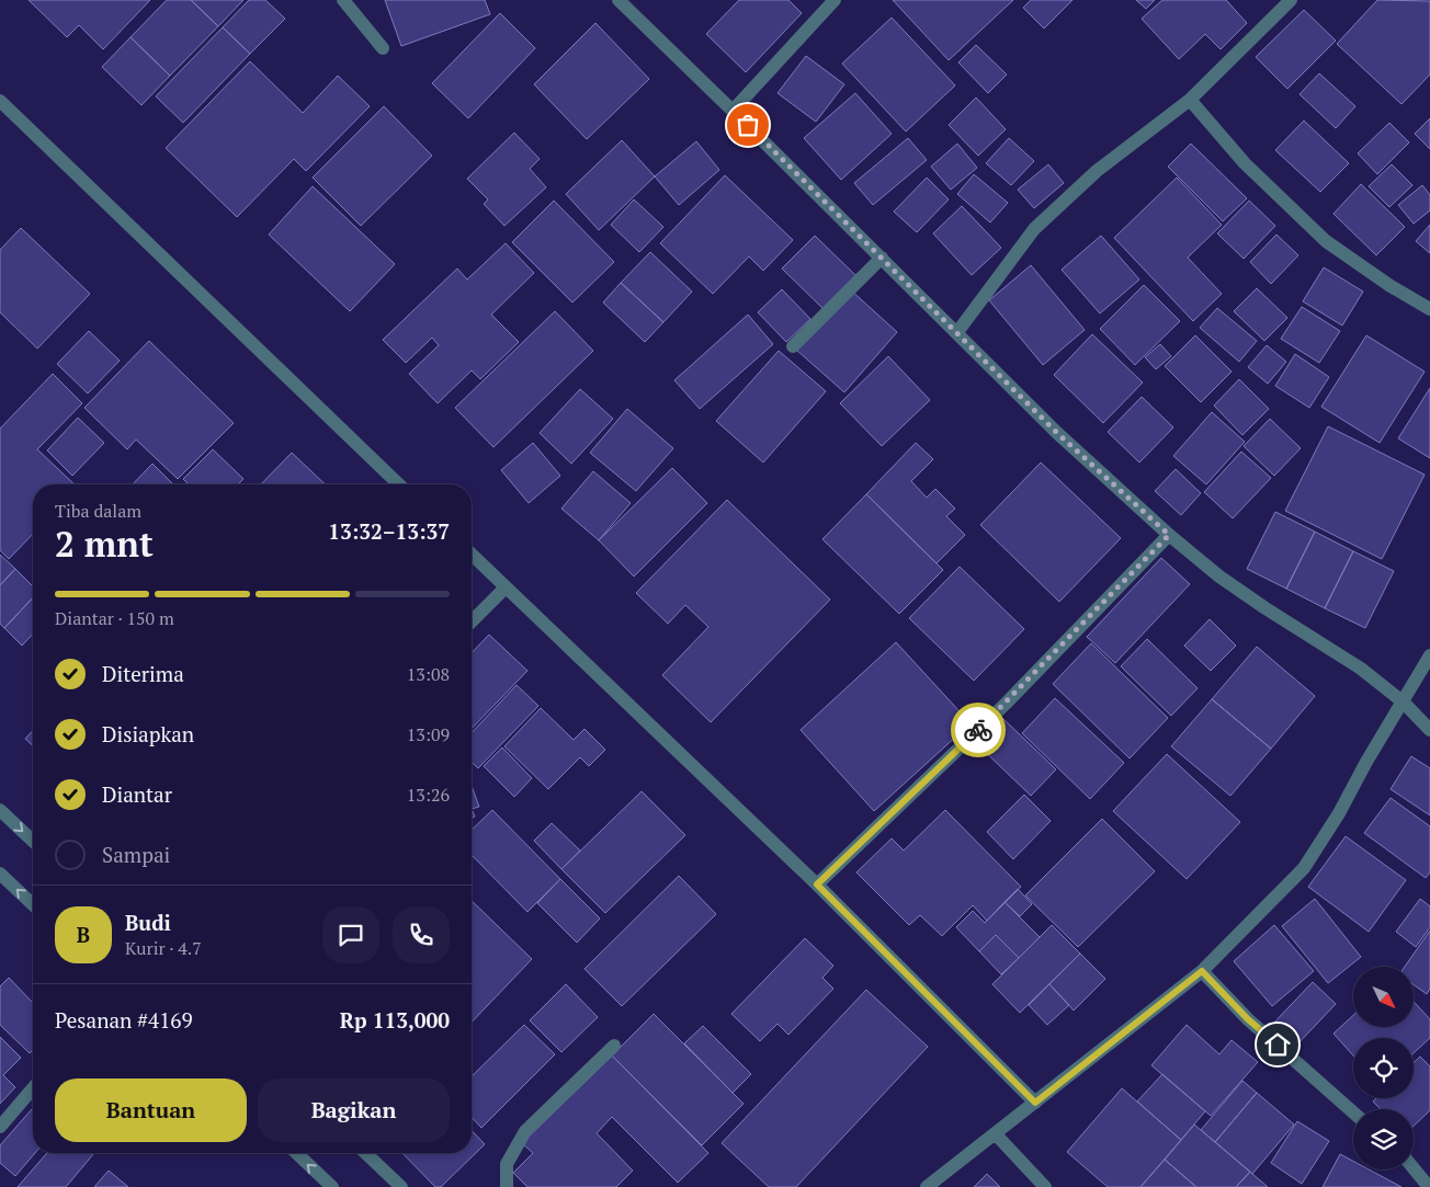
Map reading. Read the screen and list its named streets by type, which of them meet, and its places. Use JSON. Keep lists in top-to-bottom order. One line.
{"north":"bottom right","page":{"heading":["2 mnt","Tiba dalam","13:32–13:37"],"panel":["Budi","Kurir · 4.7","Pesanan #4169","Rp 113,000"],"bar":"Diantar · 150 m","list":[["Diterima","13:08"],["Disiapkan","13:09"],["Diantar","13:26"],"Sampai"],"round":"B","buttons":["Bantuan","Bagikan"]}}
